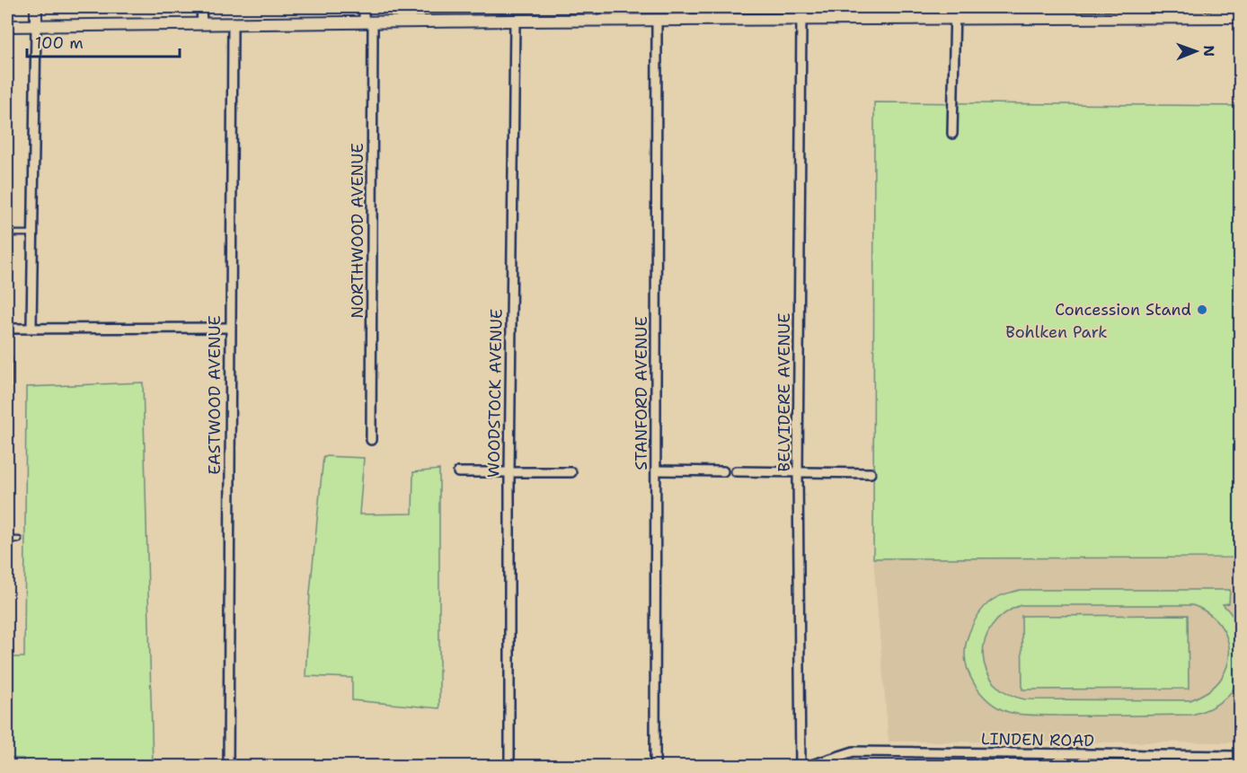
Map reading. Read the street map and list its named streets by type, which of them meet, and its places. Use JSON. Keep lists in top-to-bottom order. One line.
{"streets":{"street":["NORTHWOOD AVENUE","BELVIDERE AVENUE","WOODSTOCK AVENUE","STANFORD AVENUE","EASTWOOD AVENUE","LINDEN ROAD"]},"parks":["Bohlken Park"],"places":["Concession Stand"],"scale_bar":"100 m","north":"right"}
